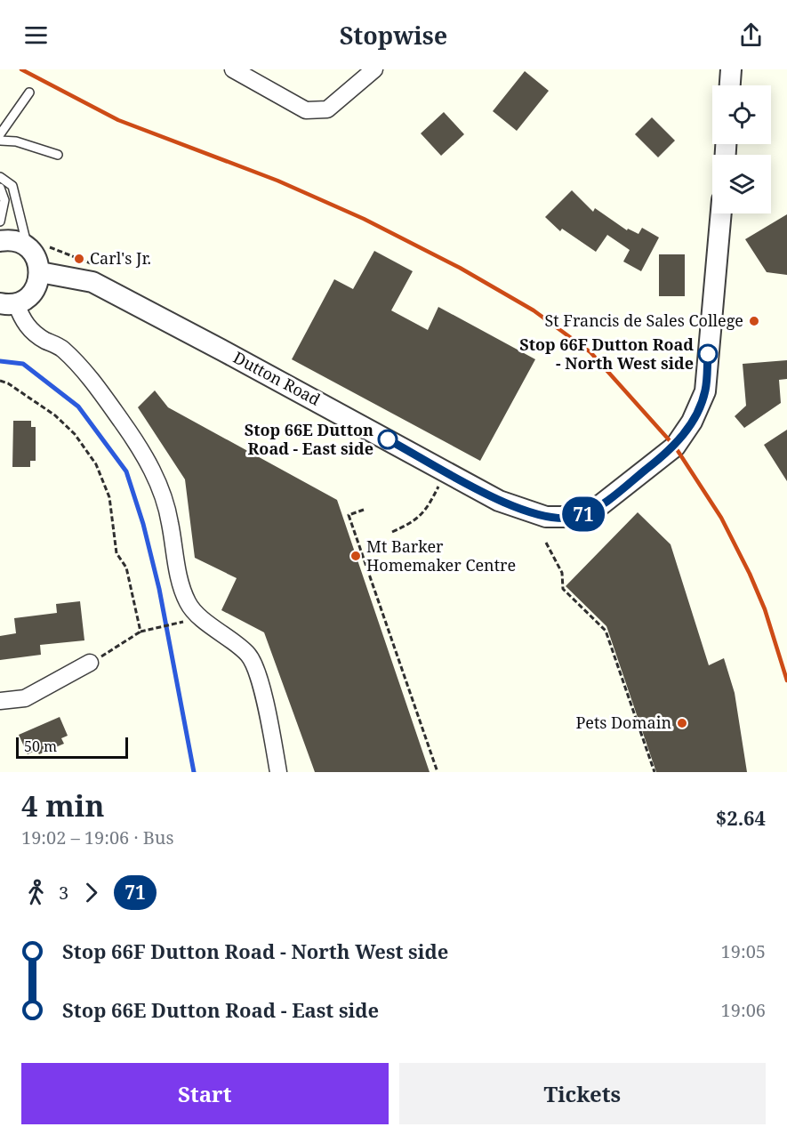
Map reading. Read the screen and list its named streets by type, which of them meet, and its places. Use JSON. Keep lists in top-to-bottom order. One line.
{"streets":{"street":["Dutton Road"]},"places":["Carl's Jr.","St Francis de Sales College","Stop 66F Dutton Road - North West side","Stop 66E Dutton Road - East side","Mt Barker Homemaker Centre","Pets Domain"],"lines":["bus line 71"],"scale_bar":"50 m","page":{"header":"Stopwise","on_map":"71","scale":"50 m","heading":["4 min","19:02 – 19:06 · Bus","$2.64"],"legs":["3","71"],"list":[{"name":"Stop 66F Dutton Road - North West side","value":"19:05"},{"name":"Stop 66E Dutton Road - East side","value":"19:06"}],"buttons":["Start","Tickets"]}}
